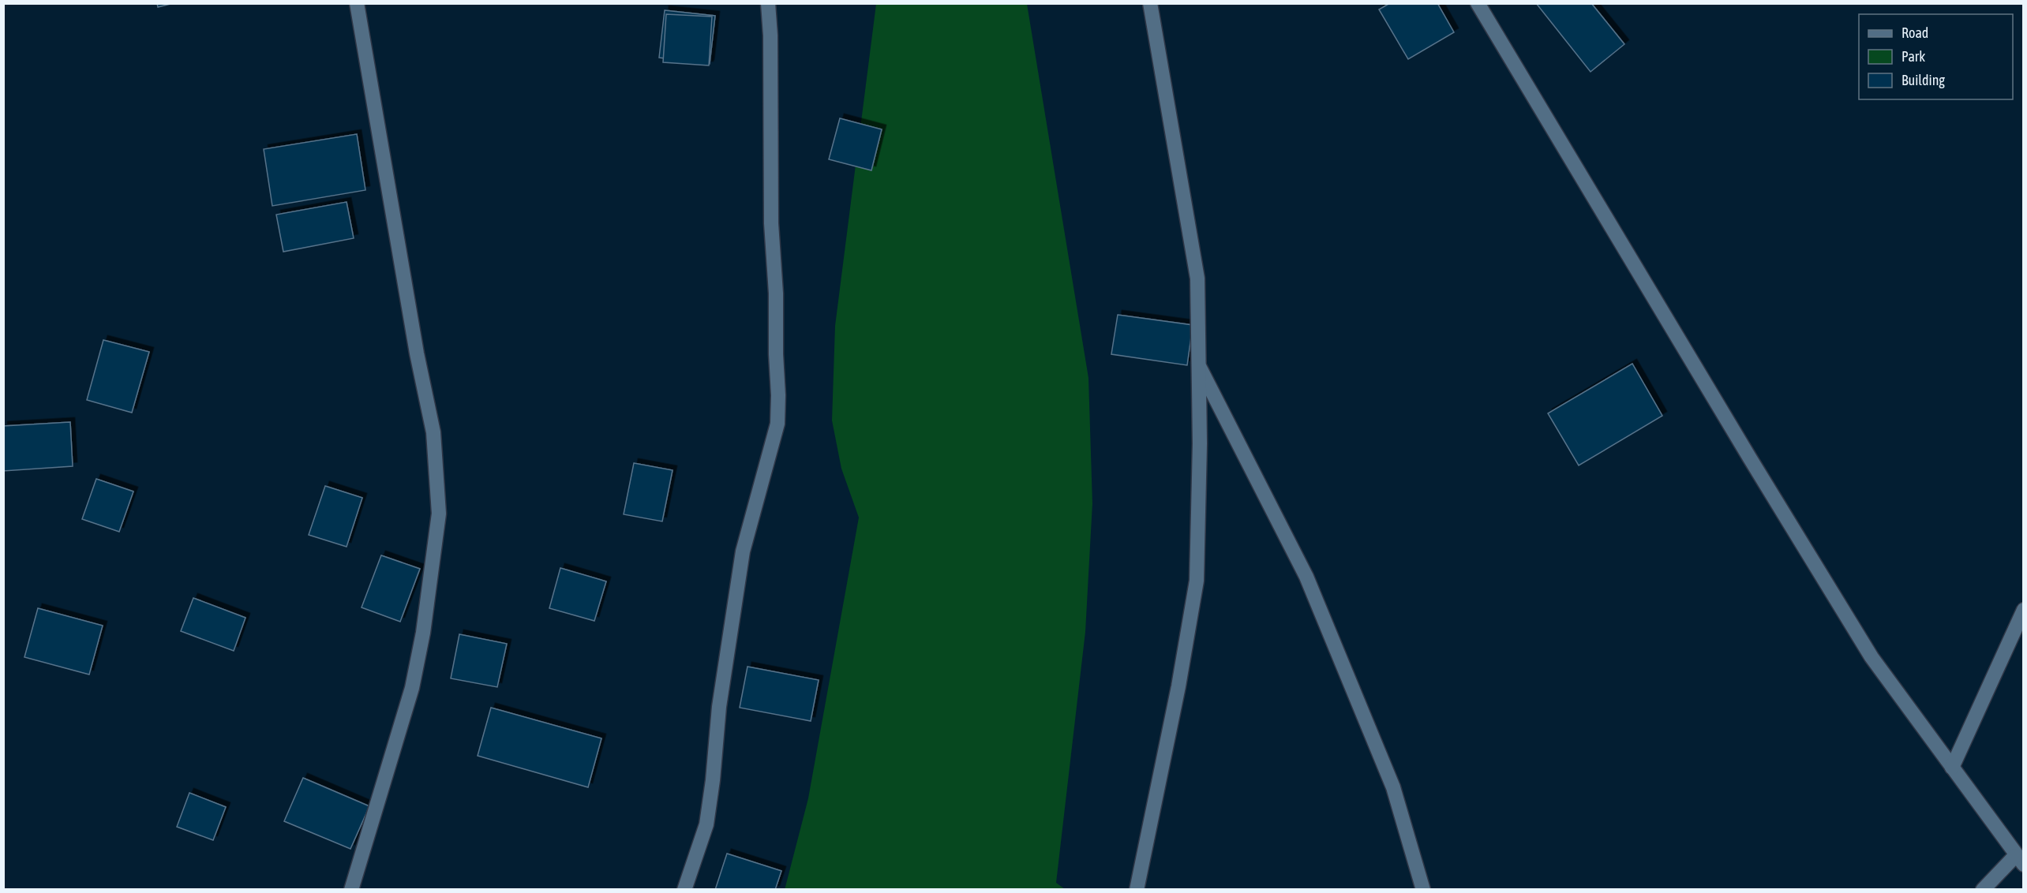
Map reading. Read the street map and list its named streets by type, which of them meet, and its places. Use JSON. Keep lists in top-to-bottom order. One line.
{"legend":["Road","Park","Building"]}
